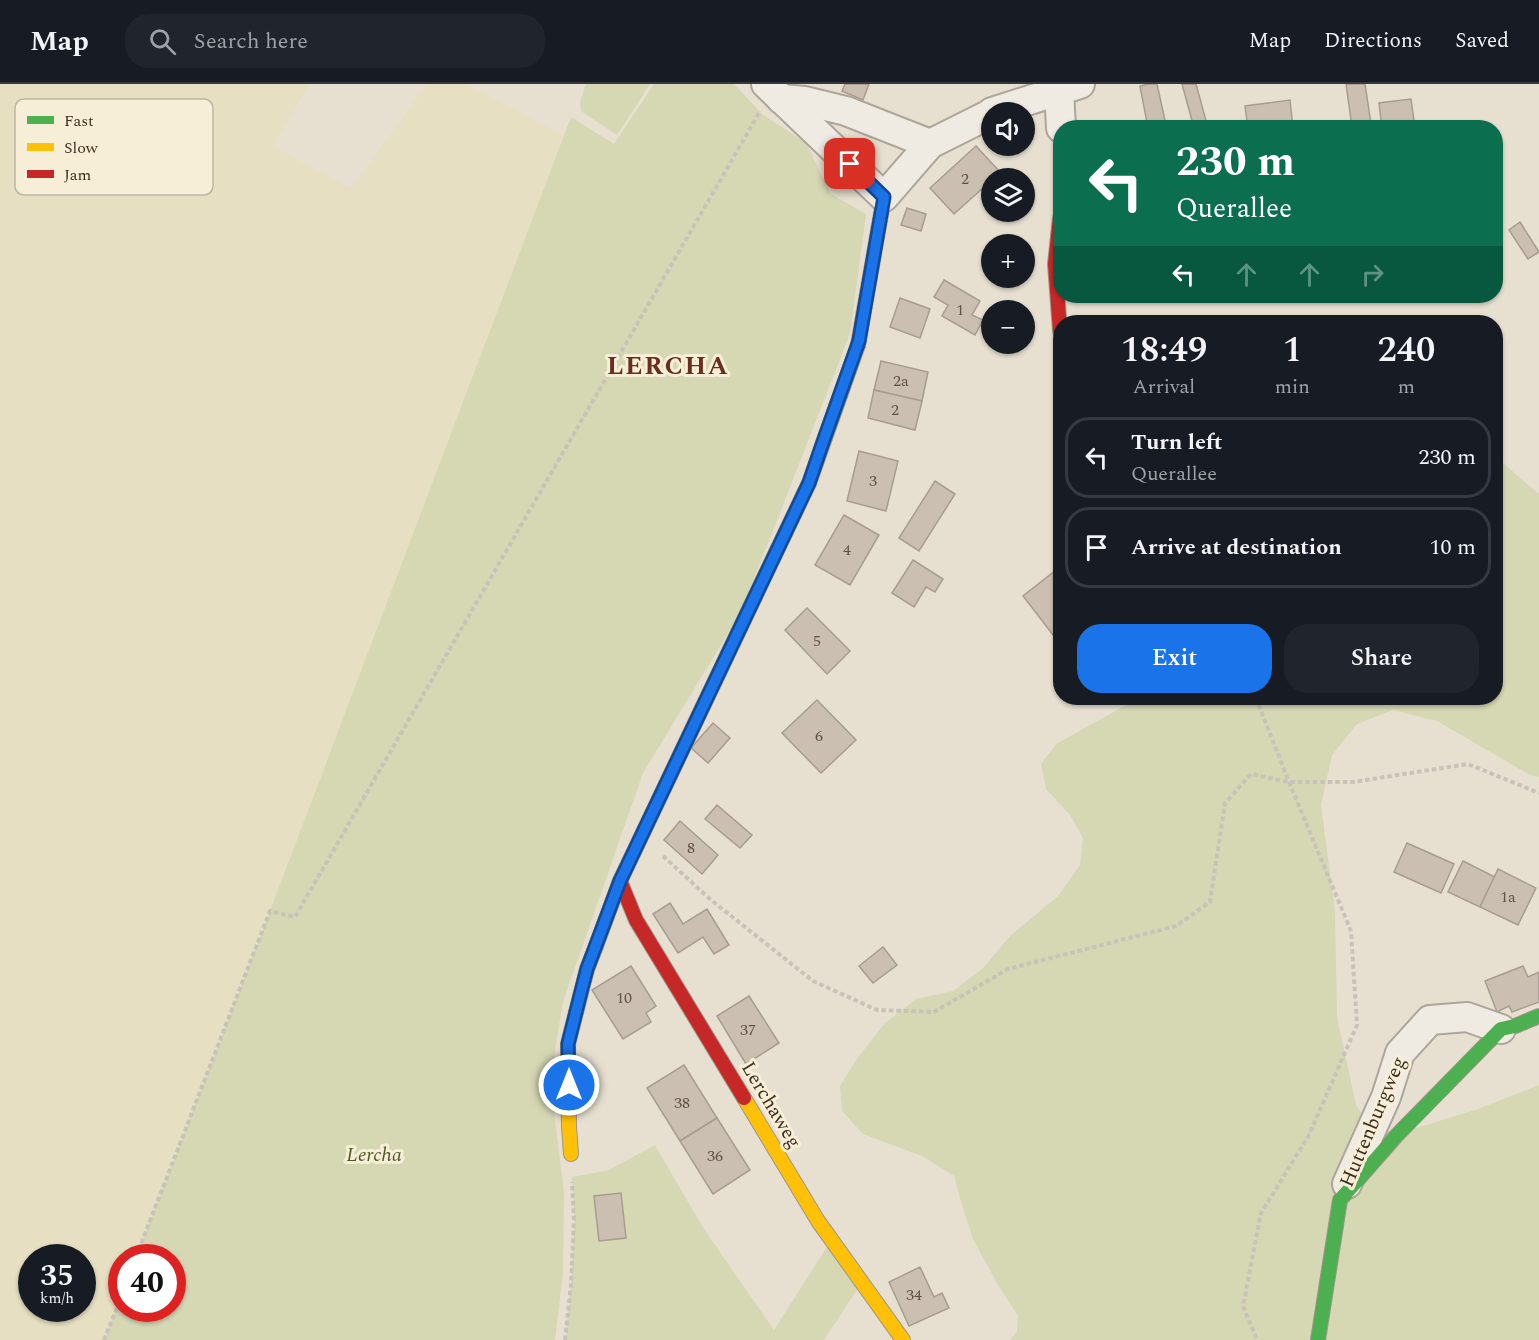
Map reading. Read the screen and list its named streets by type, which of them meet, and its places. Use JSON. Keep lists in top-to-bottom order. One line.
{"streets":{"street":["Lerchaweg","Huttenburgweg"]},"districts":["LERCHA"],"parks":["Lercha"],"house_numbers":["2","1","2a","2","3","4","5","6","8","1a","10","37","38","36","34"],"legend":["Fast","Slow","Jam"],"page":{"header":"Map","search":"Search here","nav":["Map","Directions","Saved"],"map_buttons":["+","−"],"turn":["230 m","Querallee"],"eta":["18:49","Arrival","1","min","240","m"],"list":[{"name":"Turn left","note":"Querallee","value":"230 m"},{"name":"Arrive at destination","value":"10 m"}],"buttons":["Exit","Share"],"speed":"35 km/h","limit":"40"}}
